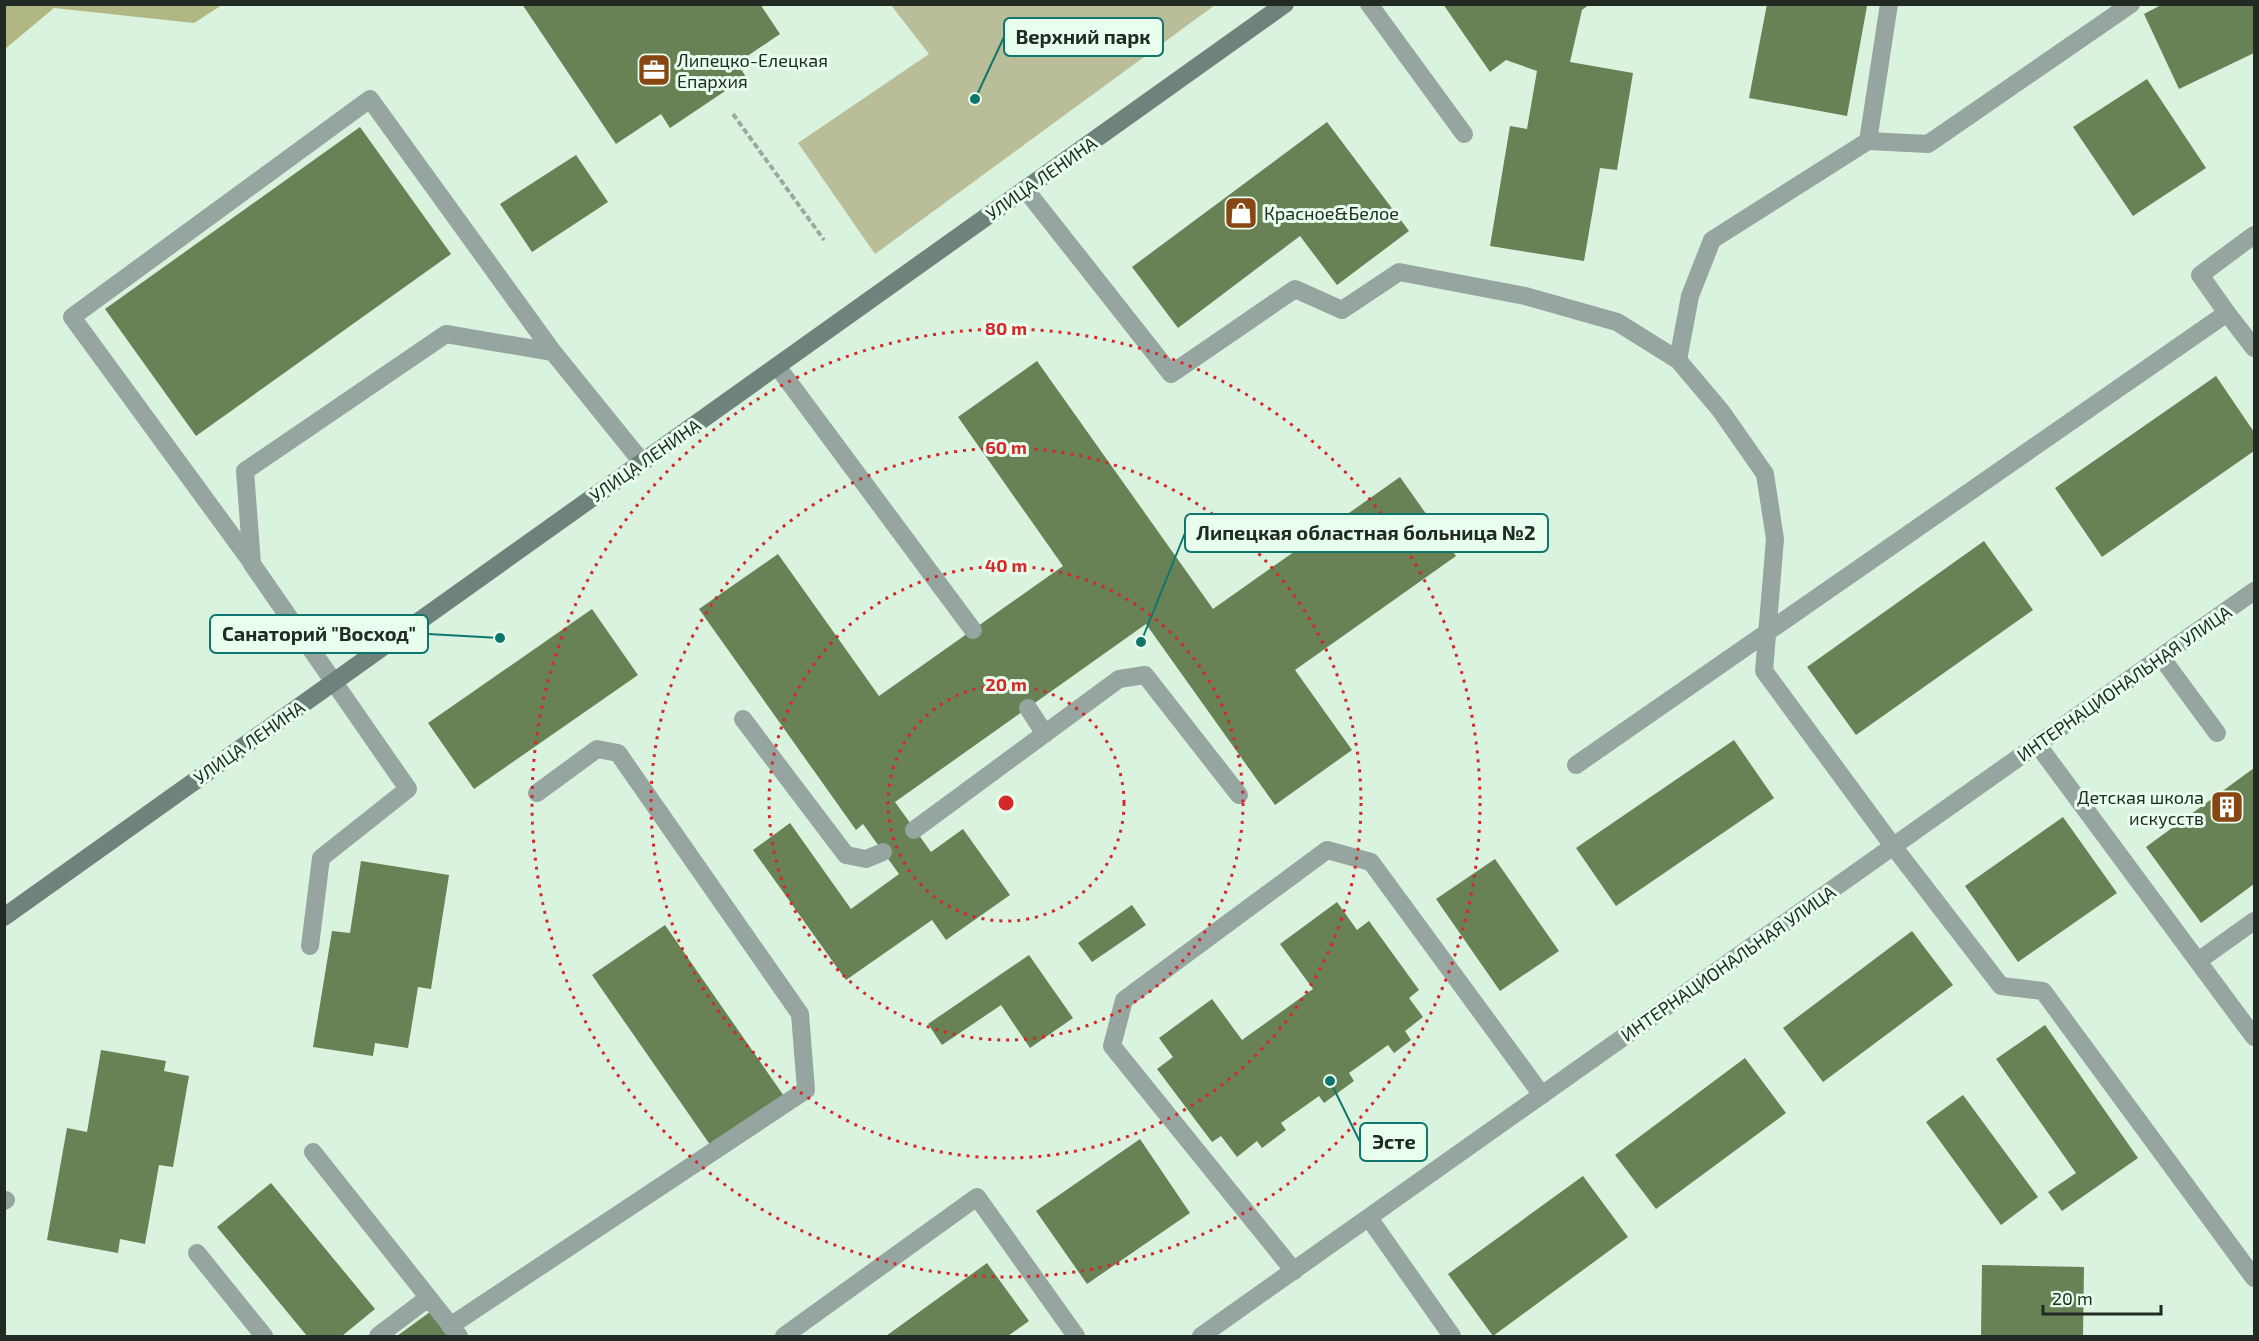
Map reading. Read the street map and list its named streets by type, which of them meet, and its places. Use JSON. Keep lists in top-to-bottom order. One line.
{"streets":{"street":["УЛИЦА ЛЕНИНА","ИНТЕРНАЦИОНАЛЬНАЯ УЛИЦА"]},"places":{"office":["Липецко-Елецкая Епархия"],"other":["Верхний парк","Санаторий \"Восход\"","Липецкая областная больница №2","Эсте"],"shop":["Красное&Белое"],"building":["Детская школа искусств"]},"scale_bar":"20 m","rings":["80 m","60 m","40 m","20 m"]}
